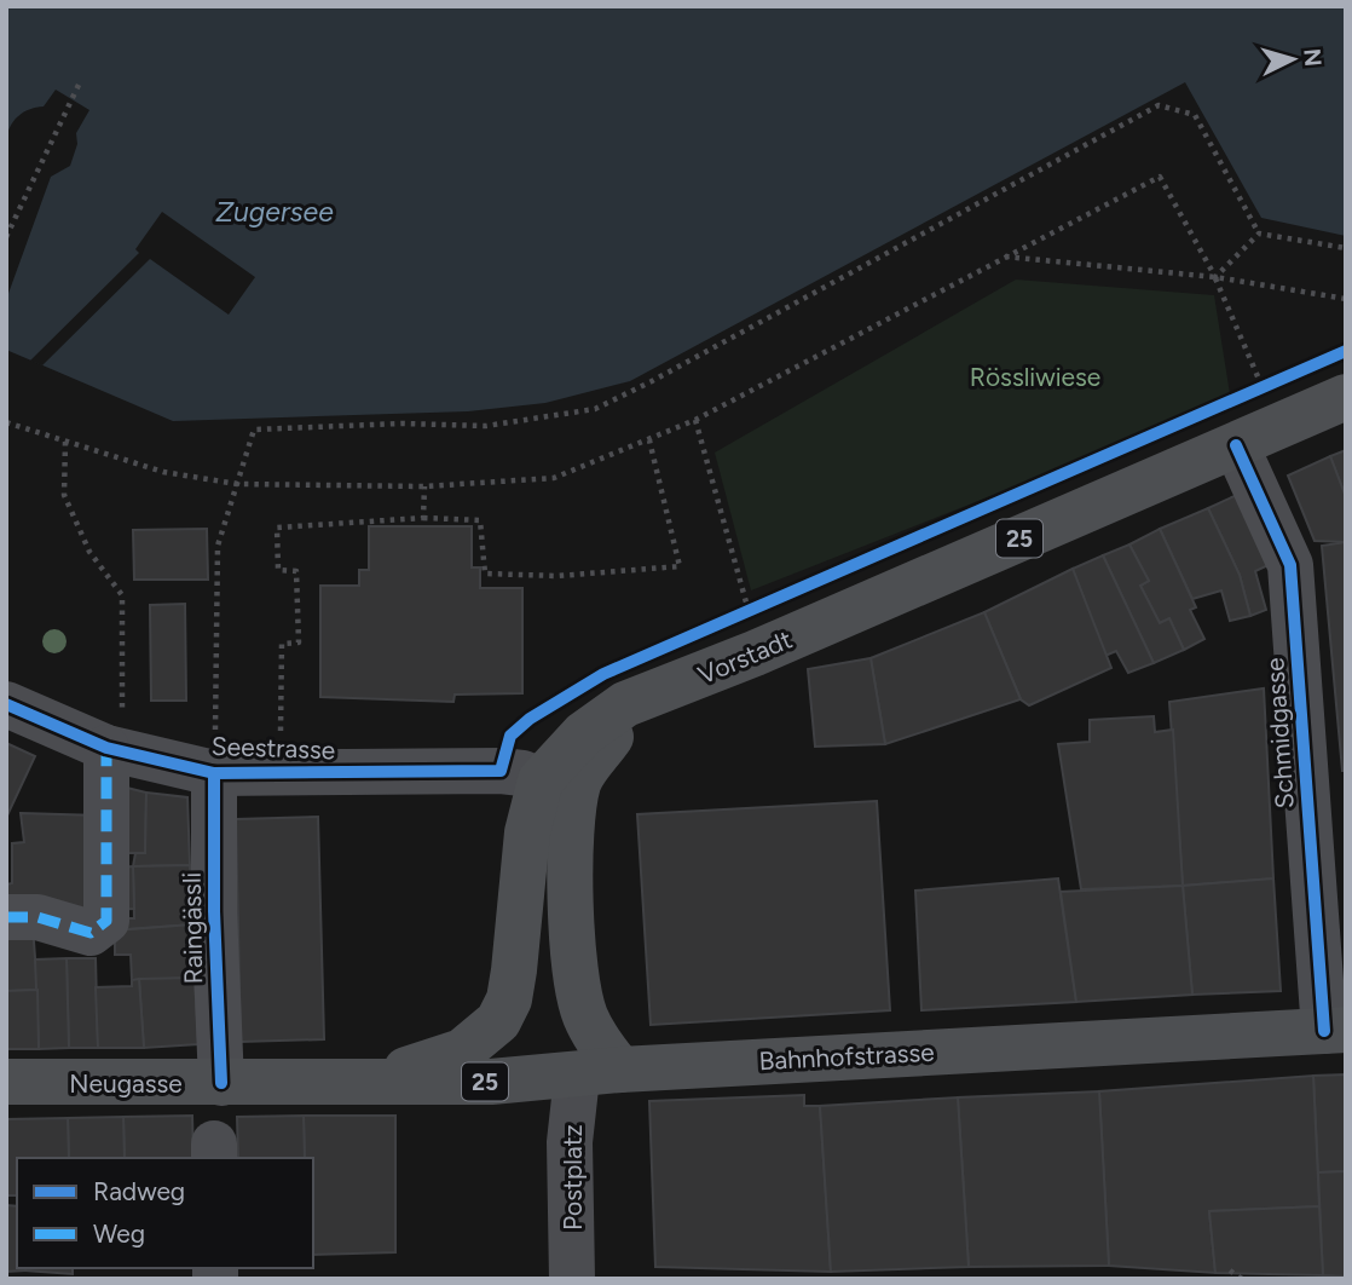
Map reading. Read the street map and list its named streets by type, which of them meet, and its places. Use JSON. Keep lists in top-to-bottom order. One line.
{"streets":{"main road":["25","Vorstadt","Bahnhofstrasse","Neugasse"],"street":["Schmidgasse","Seestrasse","Raingässli","Postplatz"]},"crossings":[["Vorstadt","Schmidgasse"],["Vorstadt","Seestrasse"],["Vorstadt","Bahnhofstrasse"],["Vorstadt","Neugasse"],["Schmidgasse","Bahnhofstrasse"],["Seestrasse","Raingässli"],["Raingässli","Neugasse"],["Bahnhofstrasse","Neugasse"],["Bahnhofstrasse","Postplatz"]],"water":["Zugersee"],"parks":["Rössliwiese"],"legend":["Radweg","Weg"],"north":"right"}
